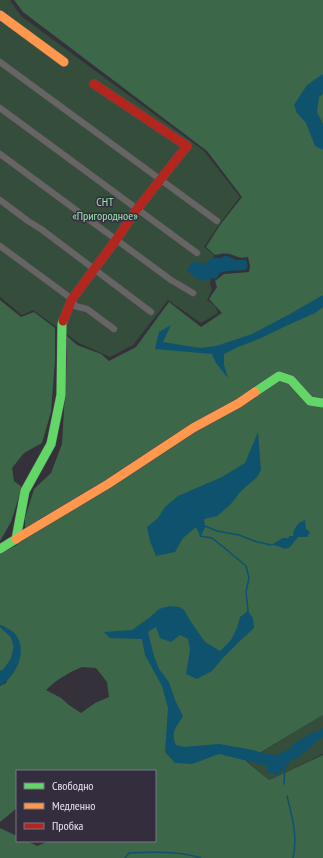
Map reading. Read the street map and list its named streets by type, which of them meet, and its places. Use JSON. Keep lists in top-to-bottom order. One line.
{"parks":["СНТ «Пригородное»"],"legend":["Свободно","Медленно","Пробка"]}
